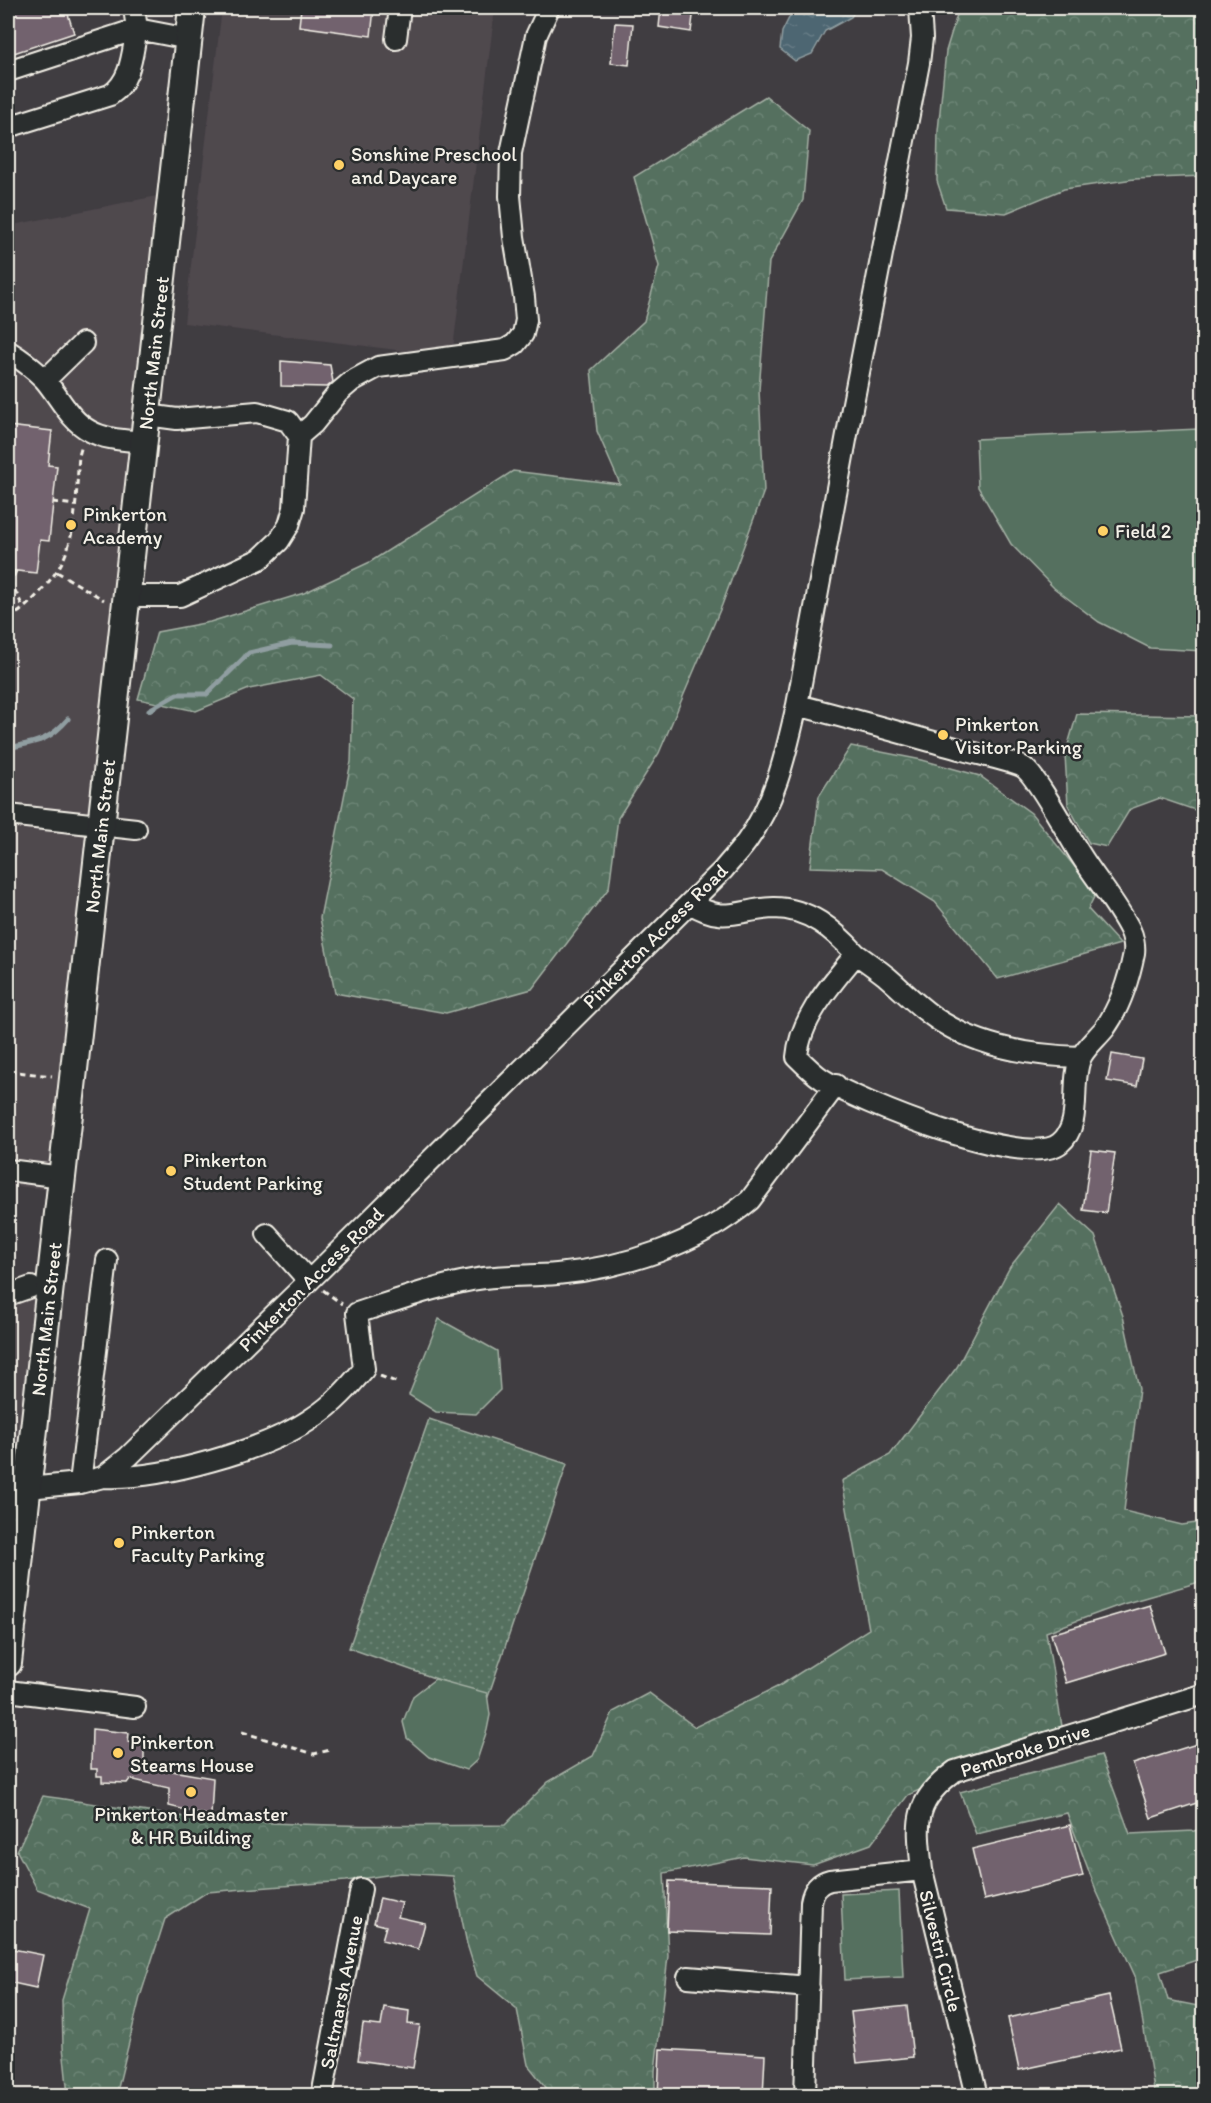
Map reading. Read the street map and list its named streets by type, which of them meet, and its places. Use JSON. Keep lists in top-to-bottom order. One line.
{"streets":{"main road":["North Main Street"],"street":["Pinkerton Access Road","Pembroke Drive","Silvestri Circle","Saltmarsh Avenue"]},"crossings":[["North Main Street","Pinkerton Access Road"],["Pembroke Drive","Silvestri Circle"]],"places":["Sonshine Preschool and Daycare","Pinkerton Academy","Field 2","Pinkerton Visitor Parking","Pinkerton Student Parking","Pinkerton Faculty Parking","Pinkerton Stearns House","Pinkerton Headmaster & HR Building"]}
